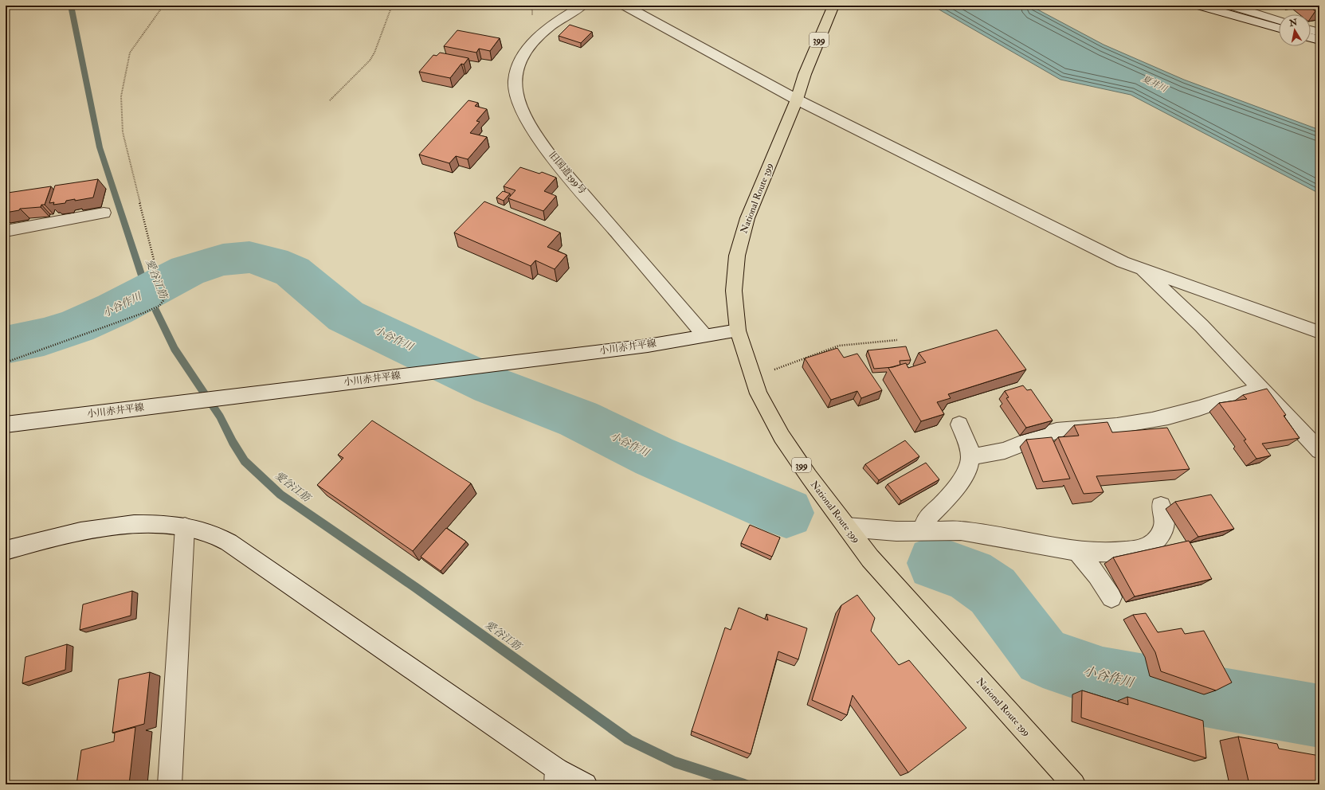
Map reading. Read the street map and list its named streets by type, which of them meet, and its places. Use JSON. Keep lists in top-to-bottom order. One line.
{"streets":{"highway":["399","National Route 399"],"street":["旧国道399号","小川赤井平線"]},"crossings":[["旧国道399号","小川赤井平線"],["National Route 399","小川赤井平線"]],"water":["夏井川","愛谷江筋","小谷作川"],"north":"top"}
